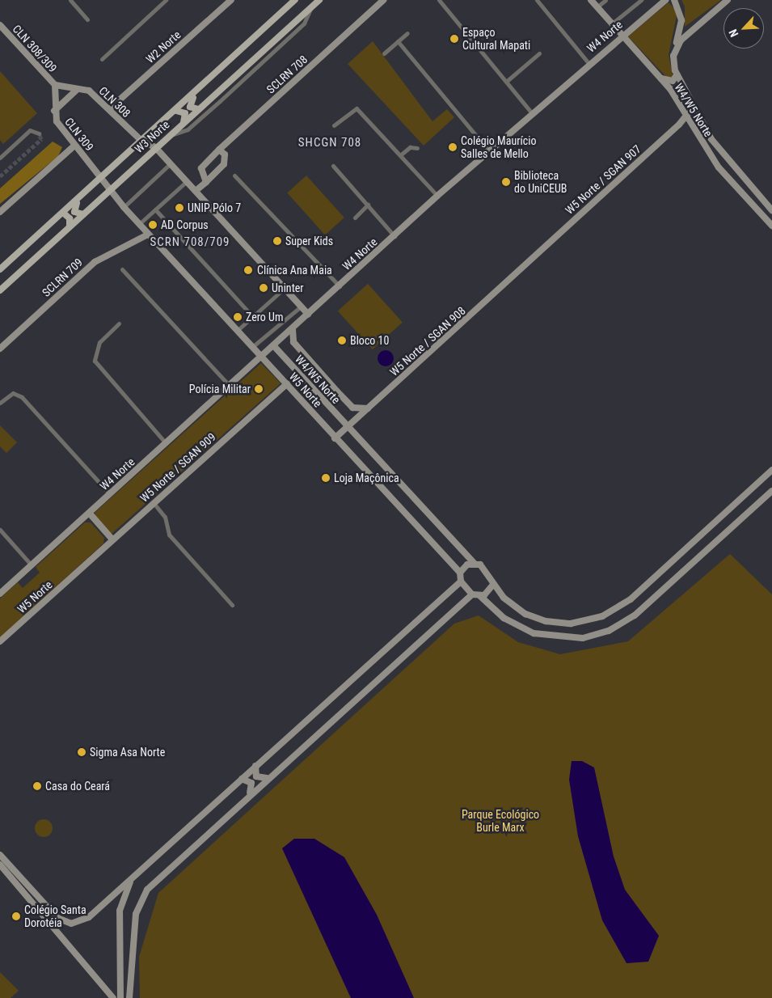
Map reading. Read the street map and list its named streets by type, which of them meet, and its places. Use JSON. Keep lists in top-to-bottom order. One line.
{"streets":{"main road":["W3 Norte"],"street":["W4 Norte","W2 Norte","CLN 308/309","SCLRN 708","CLN 308","W4/W5 Norte","CLN 309","W5 Norte / SGAN 907","SCLRN 709","W5 Norte / SGAN 908","W5 Norte","W5 Norte / SGAN 909"]},"crossings":[["W4 Norte","W4/W5 Norte"],["W4 Norte","W5 Norte"],["W2 Norte","CLN 308"],["CLN 308/309","CLN 308"],["CLN 308/309","CLN 309"],["CLN 308","CLN 309"],["CLN 308","W3 Norte"],["W4/W5 Norte","W5 Norte / SGAN 907"],["W4/W5 Norte","W5 Norte / SGAN 908"],["W4/W5 Norte","W5 Norte"],["CLN 309","W3 Norte"],["W5 Norte / SGAN 907","W5 Norte / SGAN 908"],["W5 Norte / SGAN 908","W5 Norte"],["W5 Norte","W5 Norte / SGAN 909"]],"districts":["SHCGN 708","SCRN 708/709"],"parks":["Parque Ecológico Burle Marx"],"places":["Espaço Cultural Mapati","Colégio Maurício Salles de Mello","Biblioteca do UniCEUB","UNIP Pólo 7","AD Corpus","Super Kids","Clínica Ana Maia","Uninter","Zero Um","Bloco 10","Polícia Militar","Loja Maçônica","Sigma Asa Norte","Casa do Ceará","Colégio Santa Dorotéia"],"north":"bottom left"}
